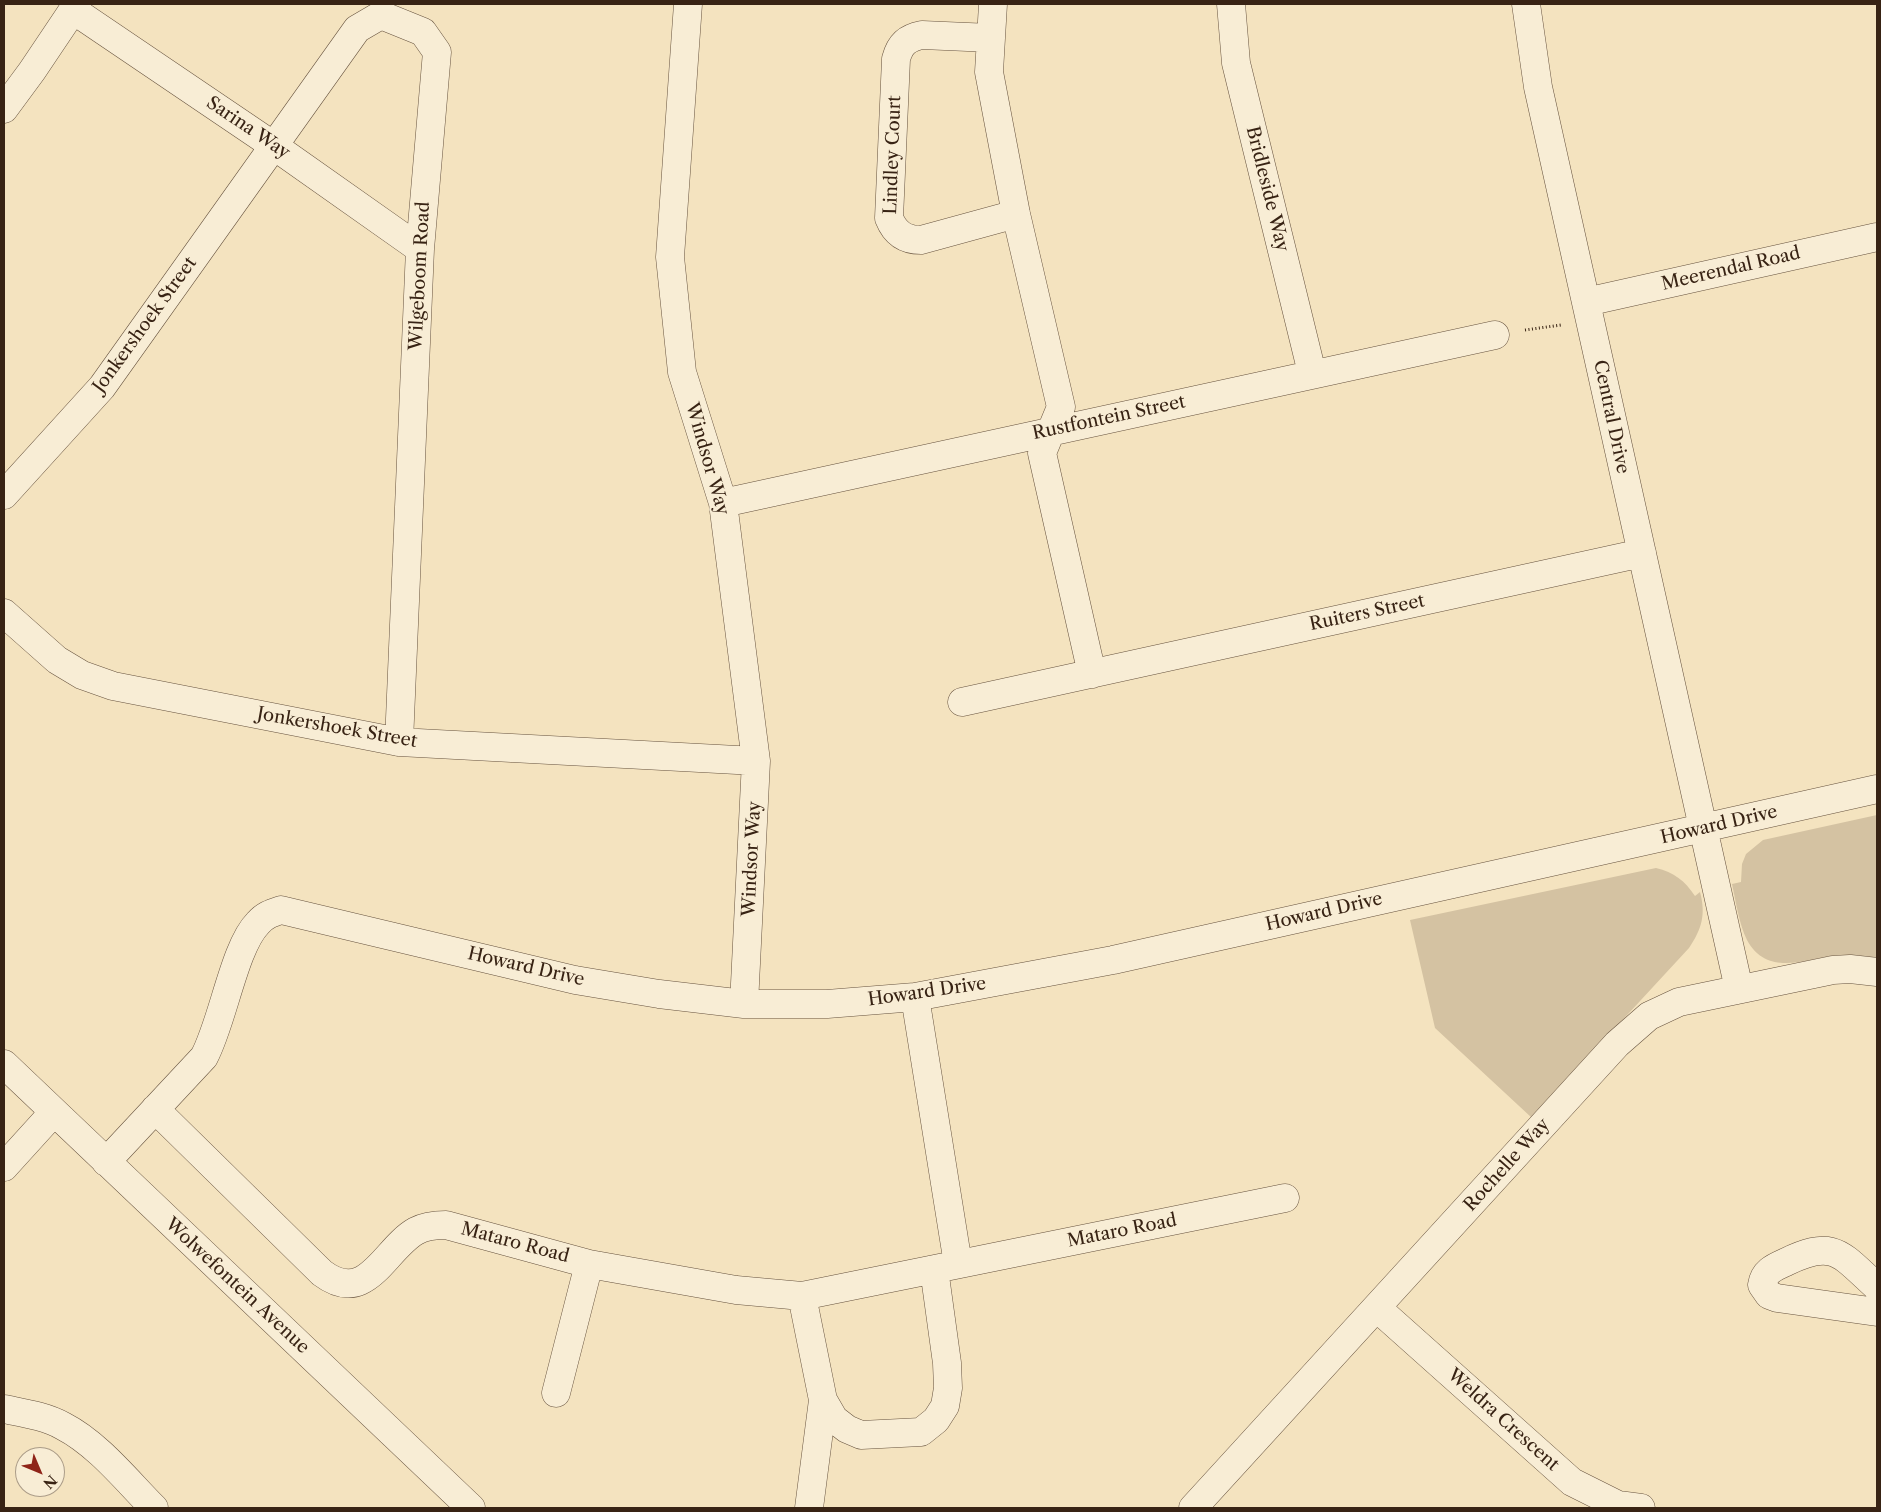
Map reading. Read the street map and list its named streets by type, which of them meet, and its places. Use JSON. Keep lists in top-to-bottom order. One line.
{"streets":{"street":["Sarina Way","Lindley Court","Bridleside Way","Meerendal Road","Wilgeboom Road","Jonkershoek Street","Central Drive","Rustfontein Street","Windsor Way","Ruiters Street","Howard Drive","Rochelle Way","Mataro Road","Wolwefontein Avenue","Weldra Crescent"]},"crossings":[["Sarina Way","Wilgeboom Road"],["Sarina Way","Jonkershoek Street"],["Bridleside Way","Rustfontein Street"],["Meerendal Road","Central Drive"],["Wilgeboom Road","Jonkershoek Street"],["Jonkershoek Street","Windsor Way"],["Central Drive","Ruiters Street"],["Central Drive","Howard Drive"],["Rustfontein Street","Windsor Way"],["Windsor Way","Howard Drive"],["Howard Drive","Mataro Road"],["Howard Drive","Wolwefontein Avenue"],["Rochelle Way","Weldra Crescent"]],"north":"bottom right"}
